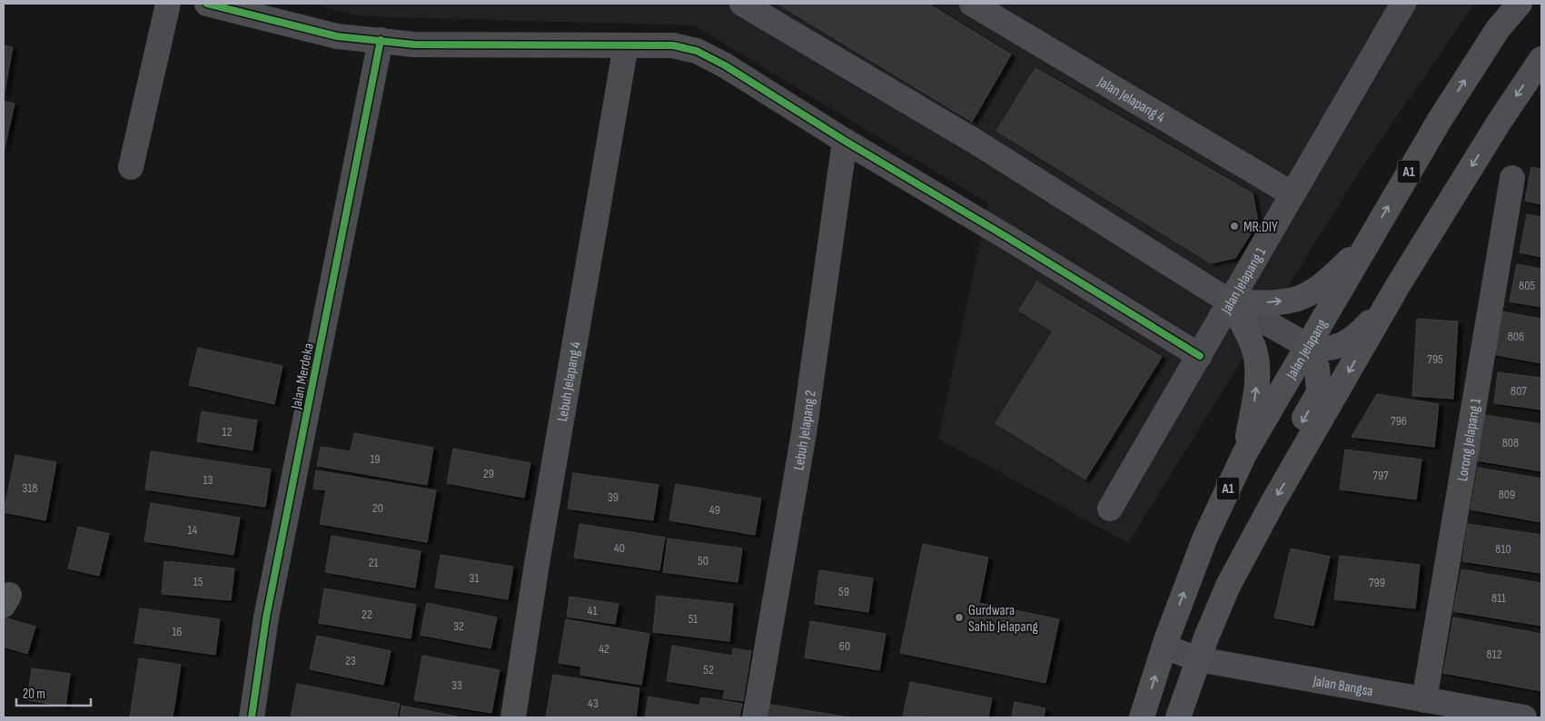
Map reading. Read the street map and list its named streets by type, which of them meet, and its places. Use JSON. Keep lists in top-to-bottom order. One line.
{"streets":{"main road":["A1","Jalan Jelapang"],"street":["Jalan Jelapang 4","Jalan Jelapang 1","Jalan Merdeka","Lebuh Jelapang 4","Lebuh Jelapang 2","Lorong Jelapang 1","Jalan Bangsa"]},"crossings":[["Jalan Jelapang 4","Jalan Jelapang 1"],["Jalan Jelapang","Jalan Bangsa"],["Lorong Jelapang 1","Jalan Bangsa"]],"places":["MR.DIY","Gurdwara Sahib Jelapang"],"house_numbers":["805","806","795","807","796","12","808","19","29","797","13","318","809","39","20","49","14","40","810","50","21","31","15","799","59","811","41","22","51","32","16","60","42","812","23","52","33","43"],"scale_bar":"20 m"}
